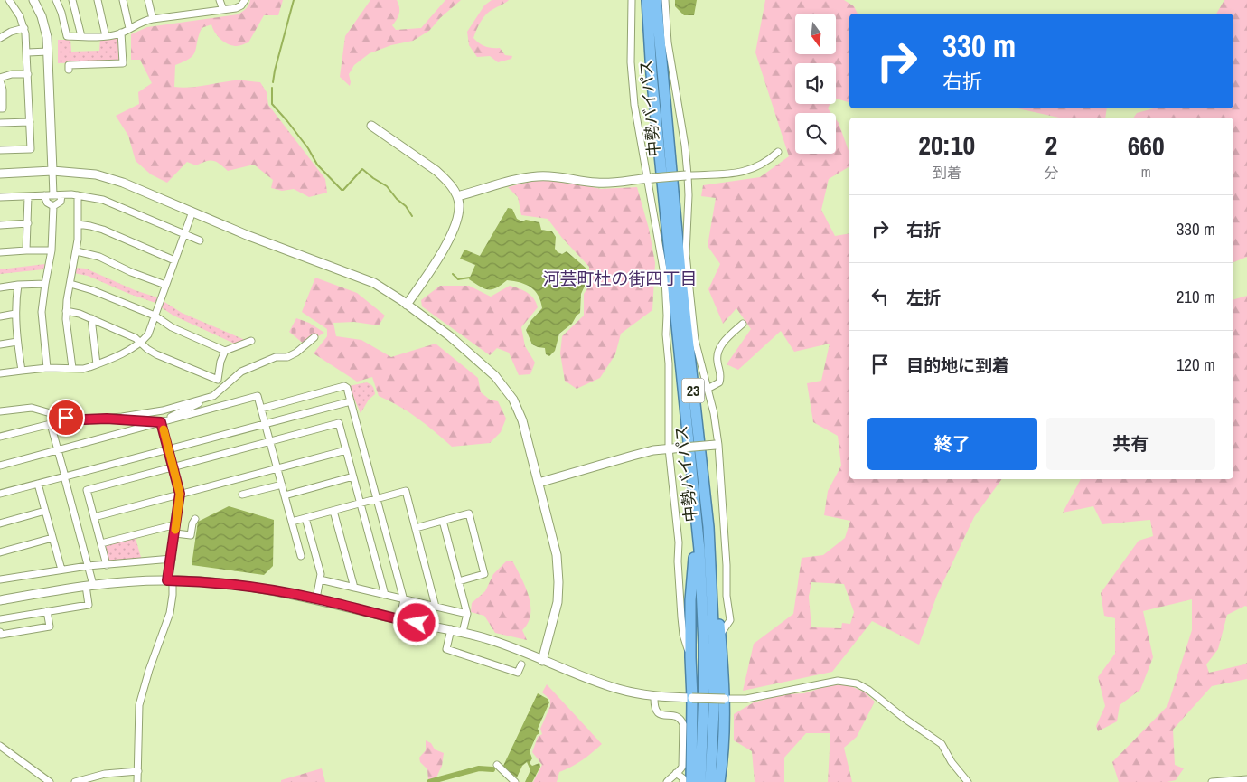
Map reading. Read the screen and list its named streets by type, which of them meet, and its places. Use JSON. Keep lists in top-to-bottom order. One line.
{"streets":{"highway":["中勢バイパス","23"]},"districts":["河芸町杜の街四丁目"],"north":"bottom","page":{"turn":["330 m","右折"],"eta":["20:10","到着","2","分","660","m"],"list":[{"name":"右折","value":"330 m"},{"name":"左折","value":"210 m"},{"name":"目的地に到着","value":"120 m"}],"buttons":["終了","共有"]}}
